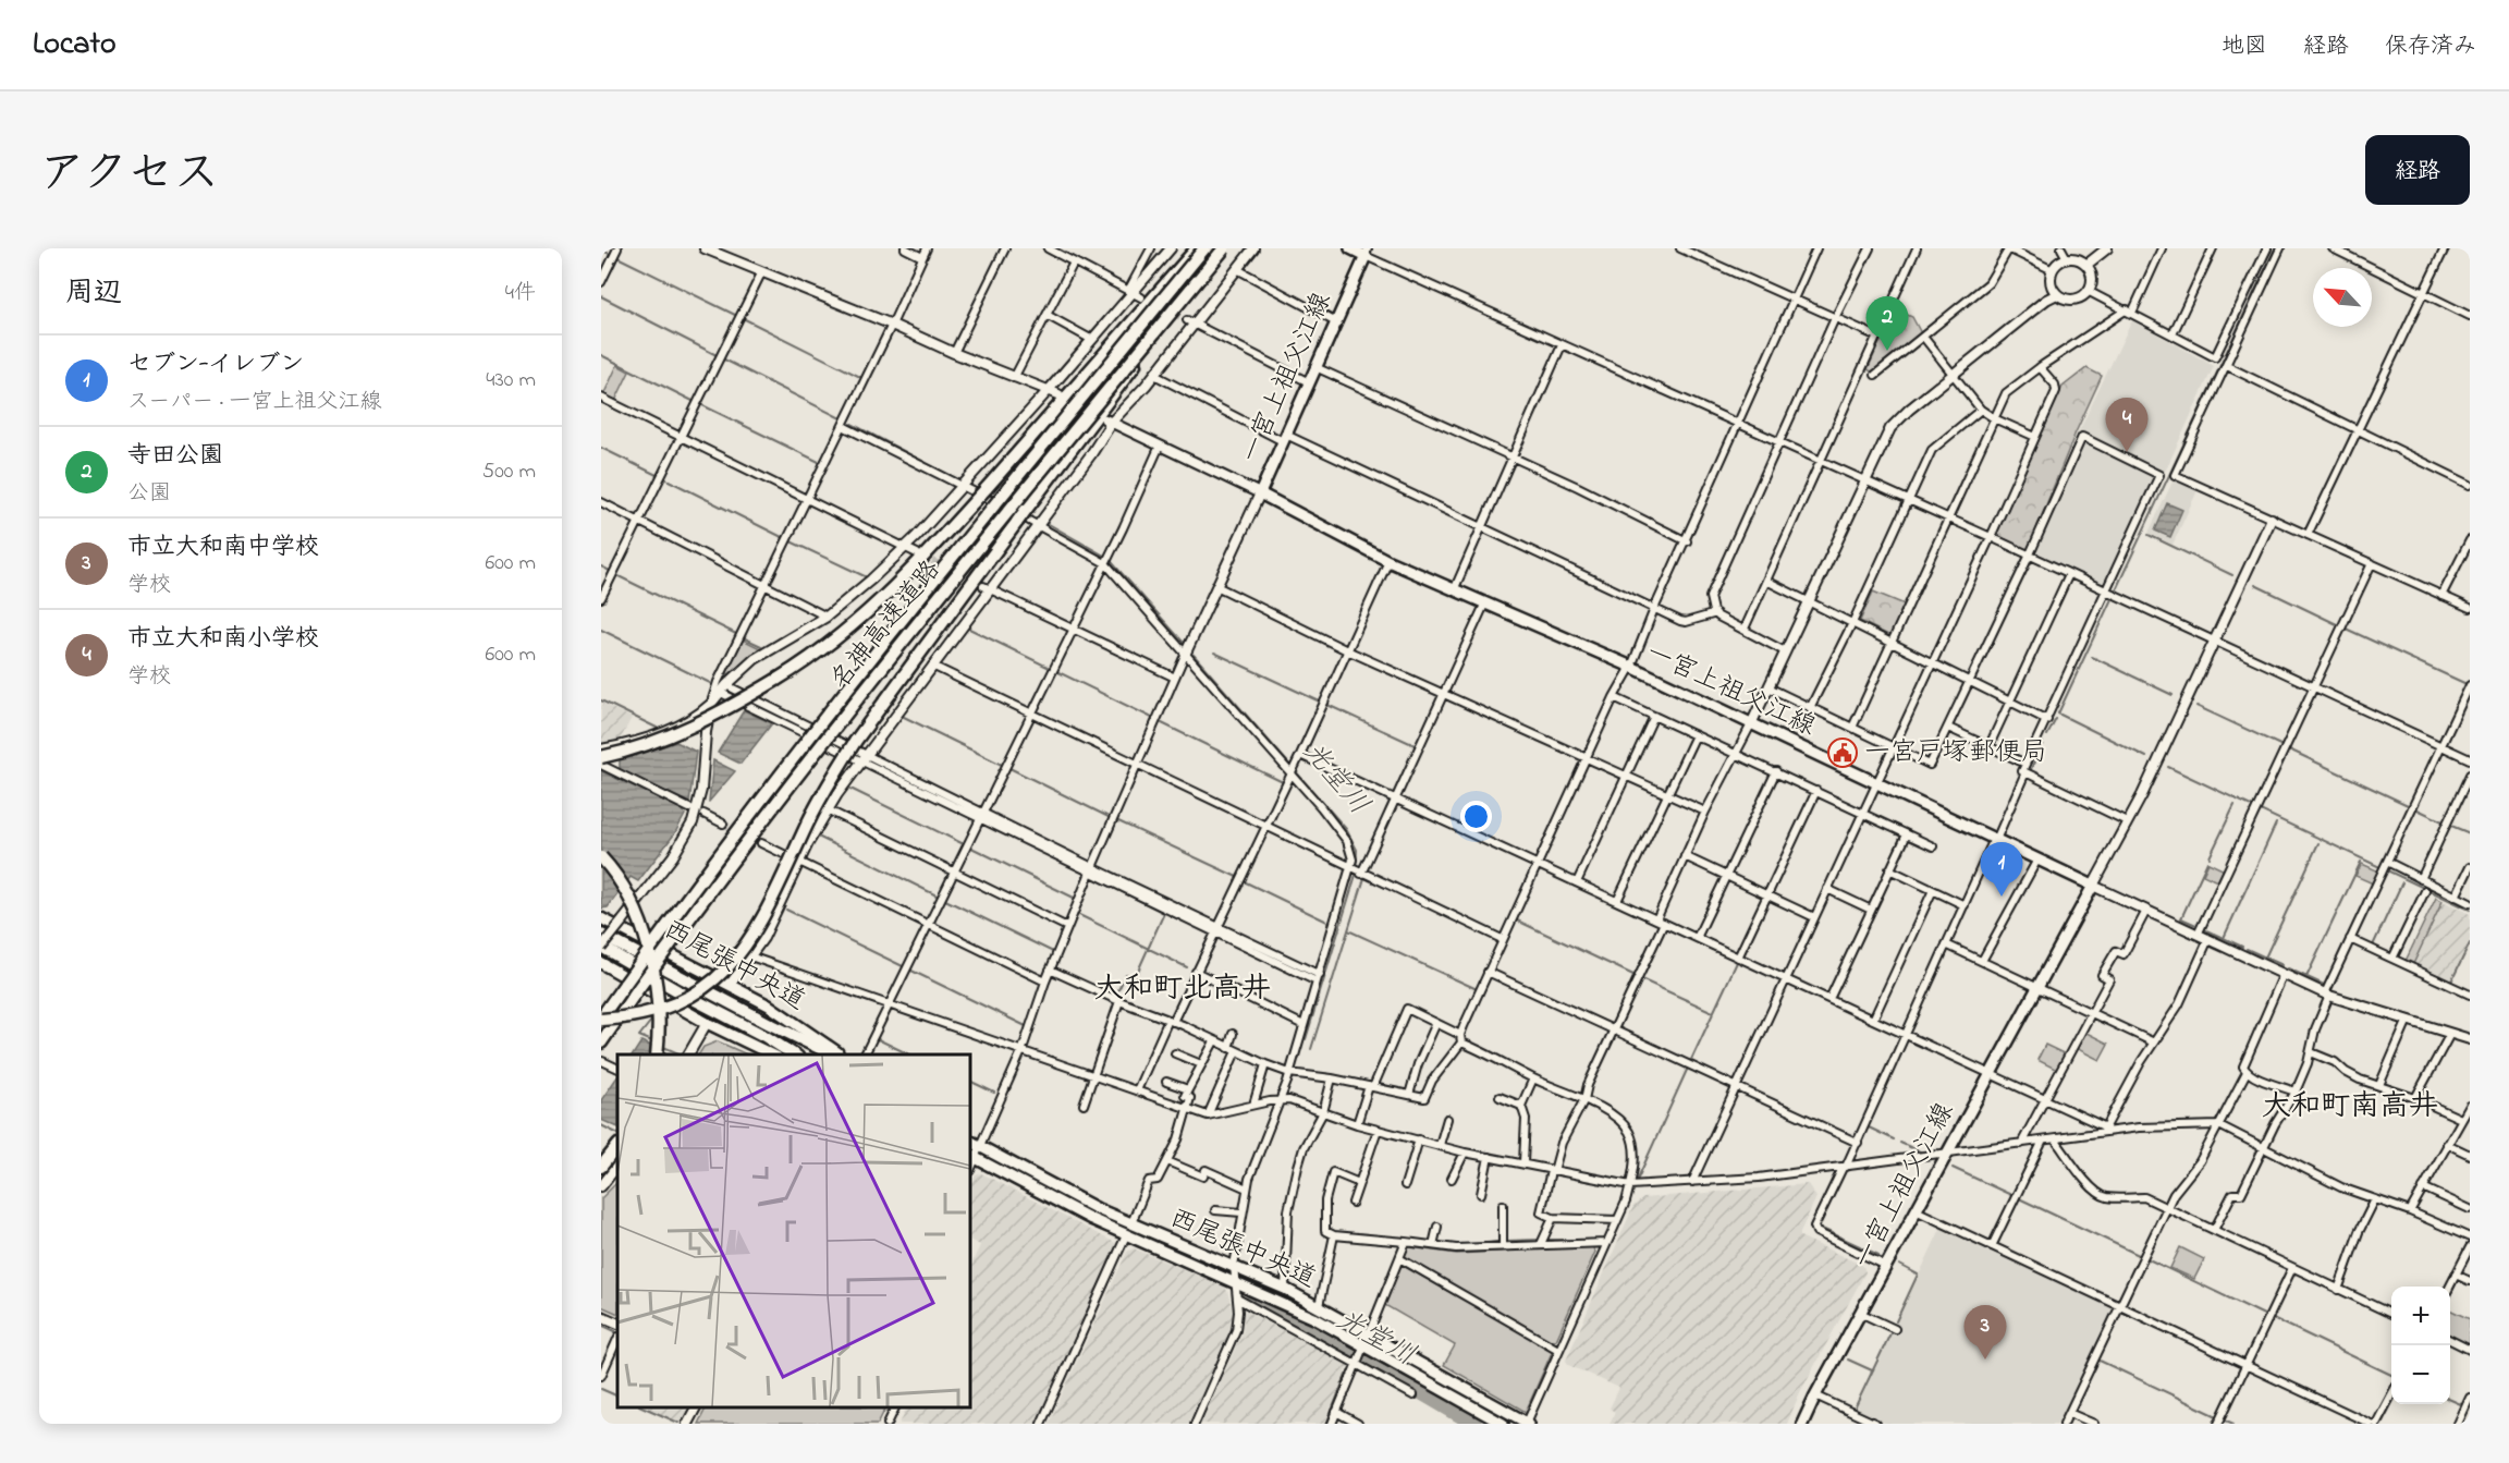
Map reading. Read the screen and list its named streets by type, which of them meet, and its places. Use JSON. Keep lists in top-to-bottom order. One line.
{"streets":{"highway":["名神高速道路"],"main road":["一宮上祖父江線","西尾張中央道"]},"districts":["大和町北高井","大和町南高井"],"water":["光堂川"],"places":{"public building":["一宮戸塚郵便局"]},"north":"top left","page":{"header":"Locato","nav":["地図","経路","保存済み"],"title":"アクセス","buttons":"経路","heading":["周辺","4件"],"pins":["2","4","1","3"],"list":[{"mark":"1","name":"セブン-イレブン","note":"スーパー · 一宮上祖父江線","value":"430 m"},{"mark":"2","name":"寺田公園","note":"公園","value":"500 m"},{"mark":"3","name":"市立大和南中学校","note":"学校","value":"600 m"},{"mark":"4","name":"市立大和南小学校","note":"学校","value":"600 m"}],"map_buttons":["+","−"]}}
